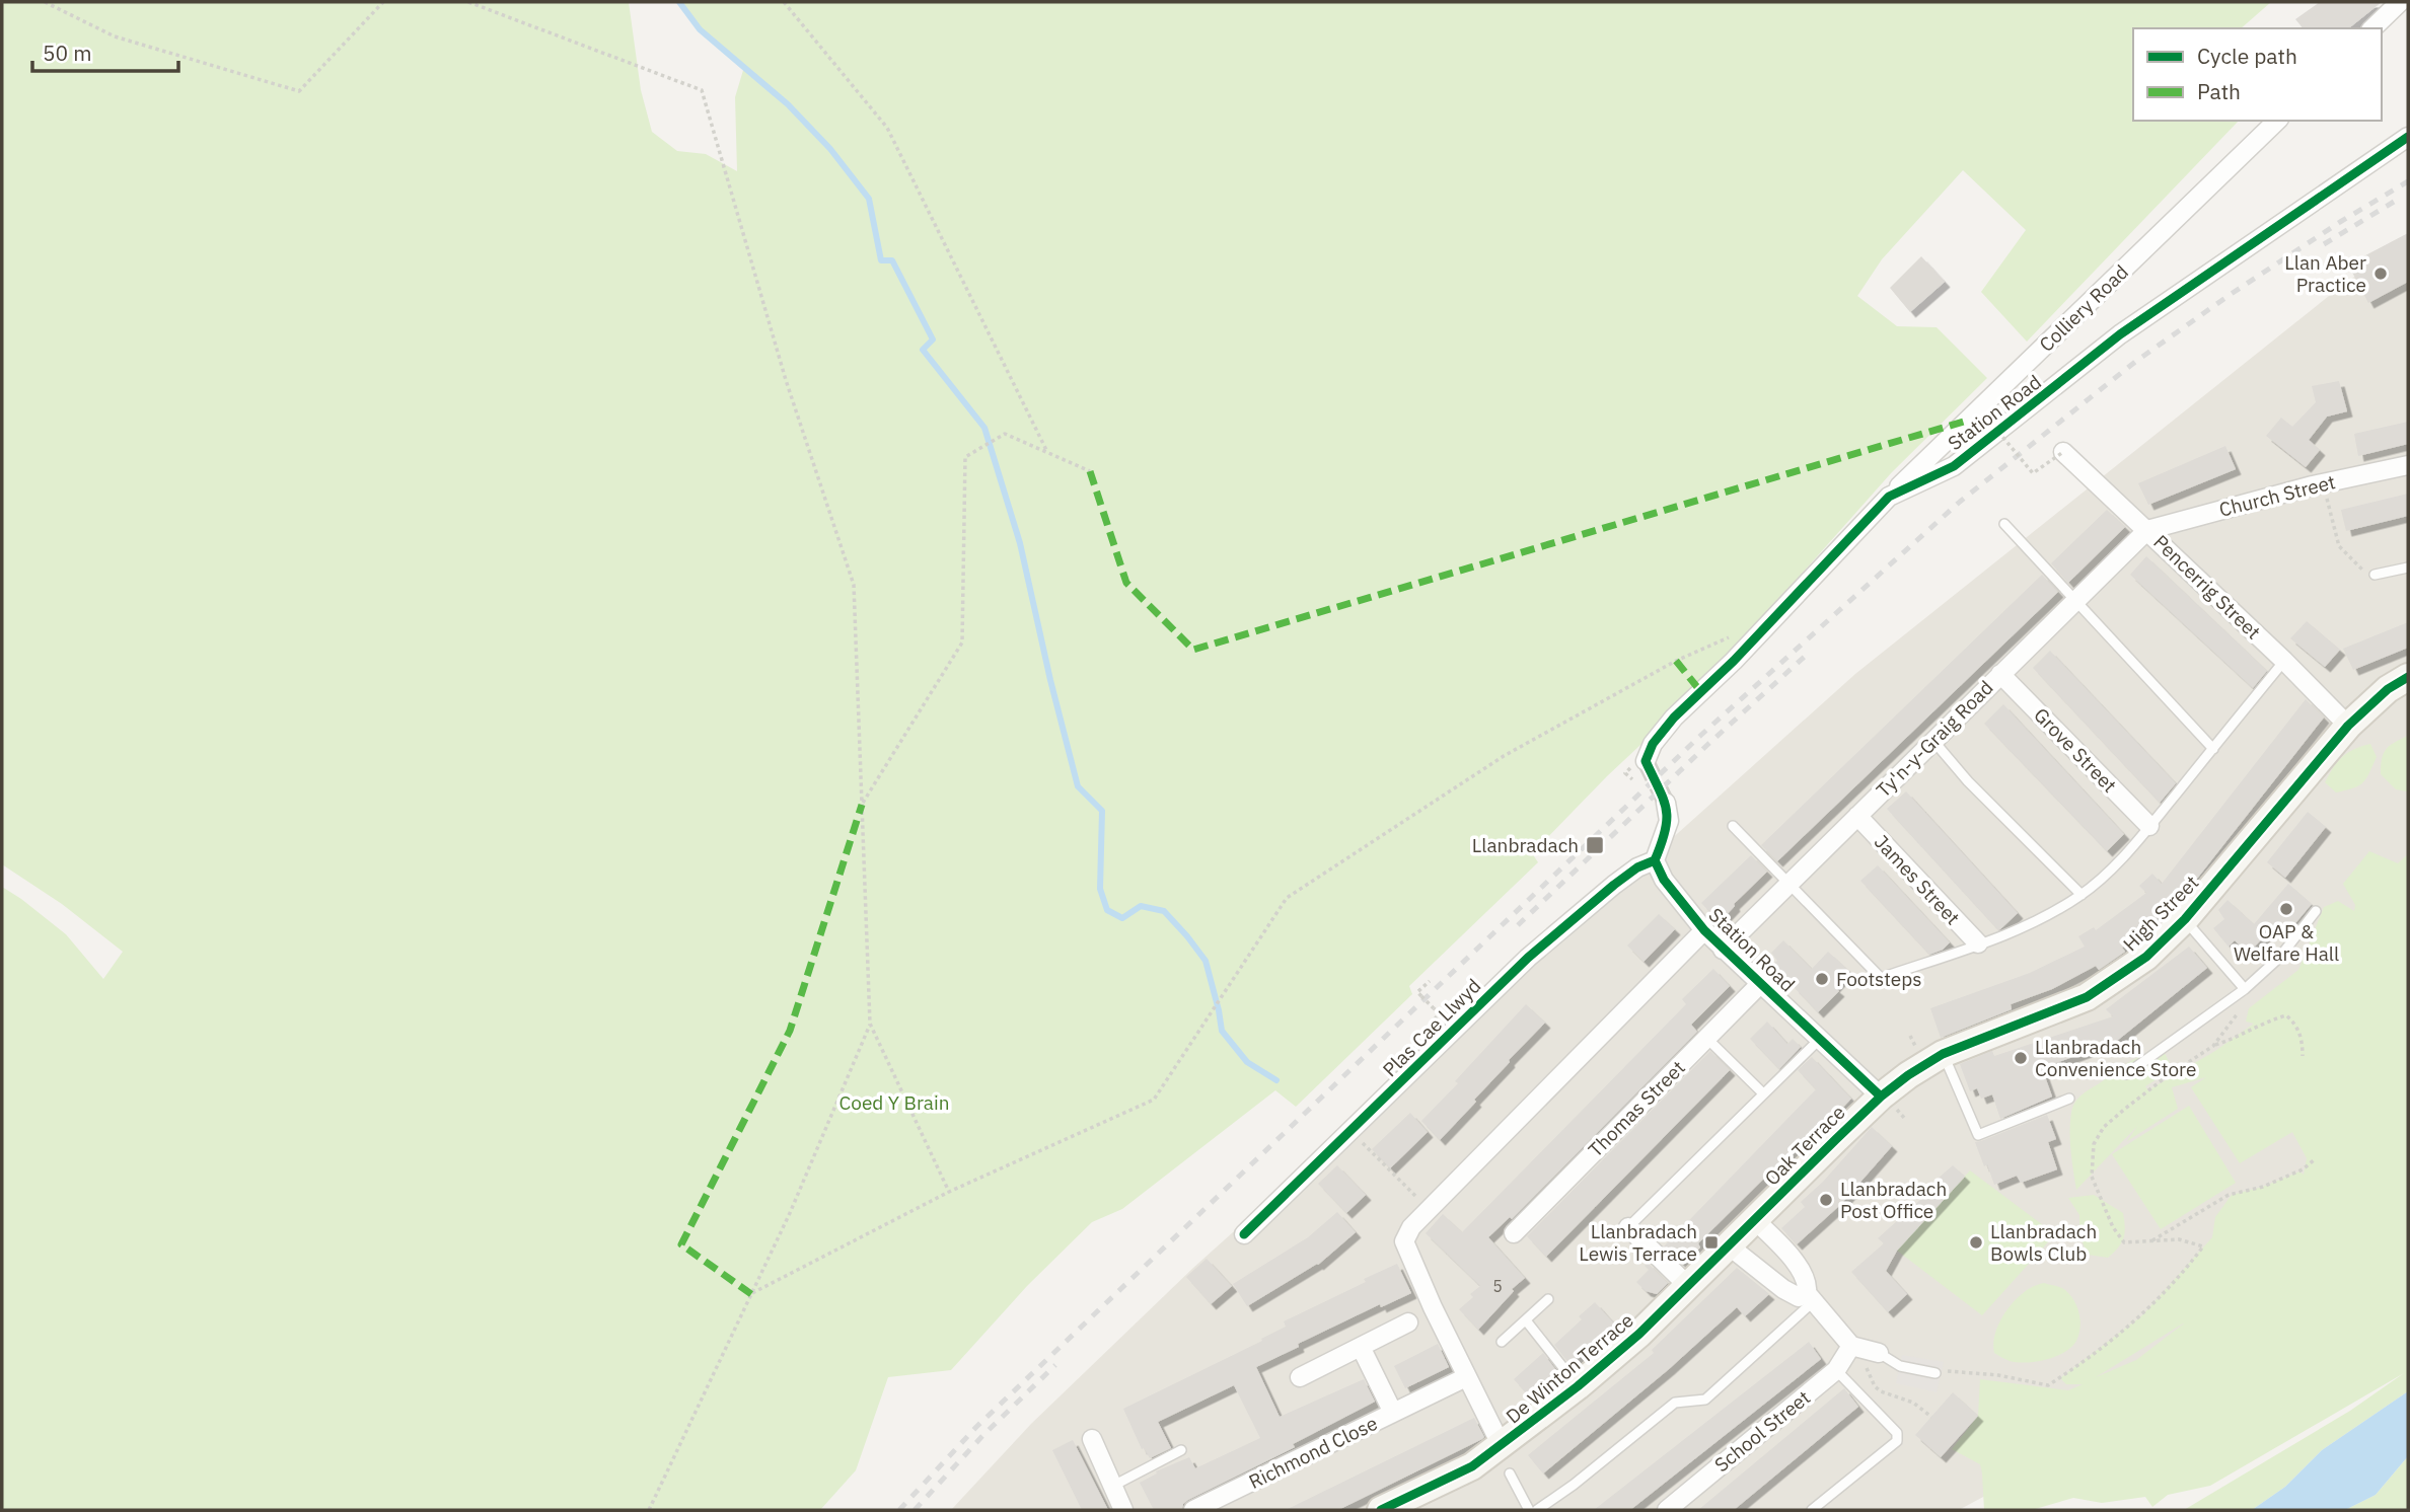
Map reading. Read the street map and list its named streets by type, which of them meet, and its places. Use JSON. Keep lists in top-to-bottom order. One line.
{"streets":{"street":["Colliery Road","Station Road","Church Street","Pencerrig Street","Ty'n-y-Graig Road","Grove Street","James Street","High Street","Plas Cae Llwyd","Thomas Street","Oak Terrace","De Winton Terrace","School Street","Richmond Close"]},"crossings":[["Colliery Road","Station Road"],["Station Road","Ty'n-y-Graig Road"],["Station Road","High Street"],["Station Road","Plas Cae Llwyd"],["Station Road","Thomas Street"],["Station Road","Oak Terrace"],["Church Street","Pencerrig Street"],["Church Street","Ty'n-y-Graig Road"],["Pencerrig Street","Ty'n-y-Graig Road"],["Pencerrig Street","High Street"],["Ty'n-y-Graig Road","Grove Street"],["Ty'n-y-Graig Road","James Street"],["High Street","Oak Terrace"],["Oak Terrace","De Winton Terrace"]],"parks":["Coed Y Brain"],"places":{"other":["Llan Aber Practice","OAP & Welfare Hall","Footsteps","Llanbradach Convenience Store","Llanbradach Post Office","Llanbradach Bowls Club"],"transit":["Llanbradach","Llanbradach Lewis Terrace"]},"house_numbers":["5"],"legend":["Cycle path","Path"],"scale_bar":"50 m"}
